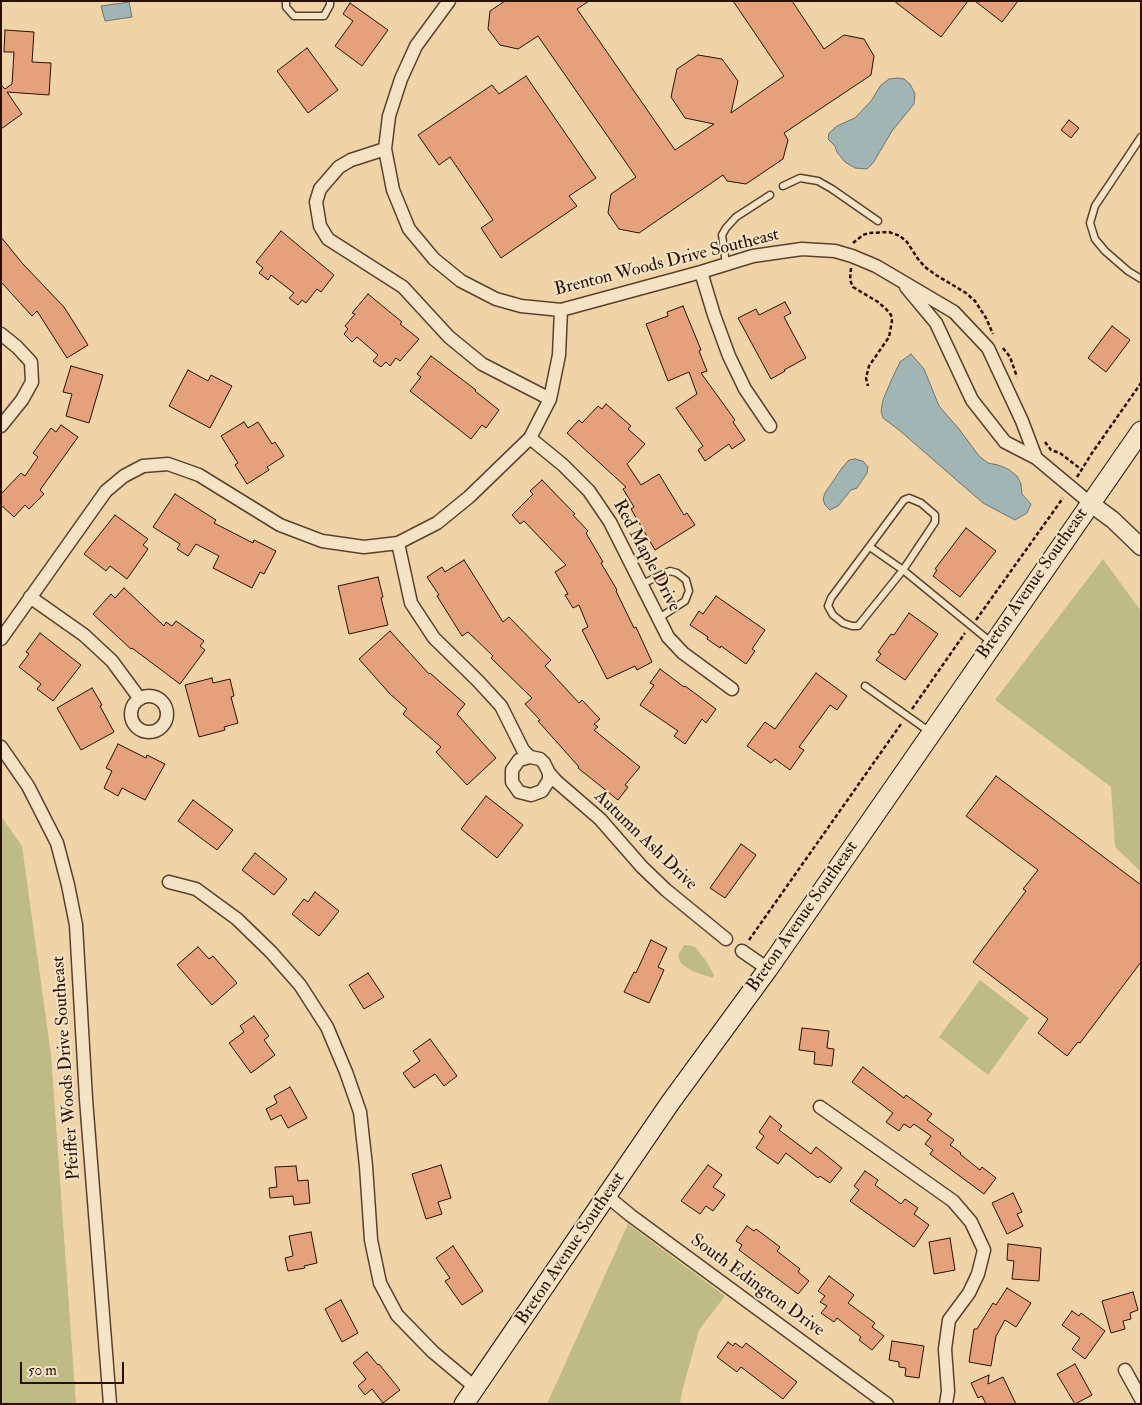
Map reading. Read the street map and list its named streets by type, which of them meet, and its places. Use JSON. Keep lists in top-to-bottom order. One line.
{"streets":{"main road":["Breton Avenue Southeast"],"street":["Brenton Woods Drive Southeast","Red Maple Drive","Autumn Ash Drive","Pfeiffer Woods Drive Southeast","South Edington Drive"]},"crossings":[["Brenton Woods Drive Southeast","Breton Avenue Southeast"],["Breton Avenue Southeast","South Edington Drive"]],"scale_bar":"50 m"}
